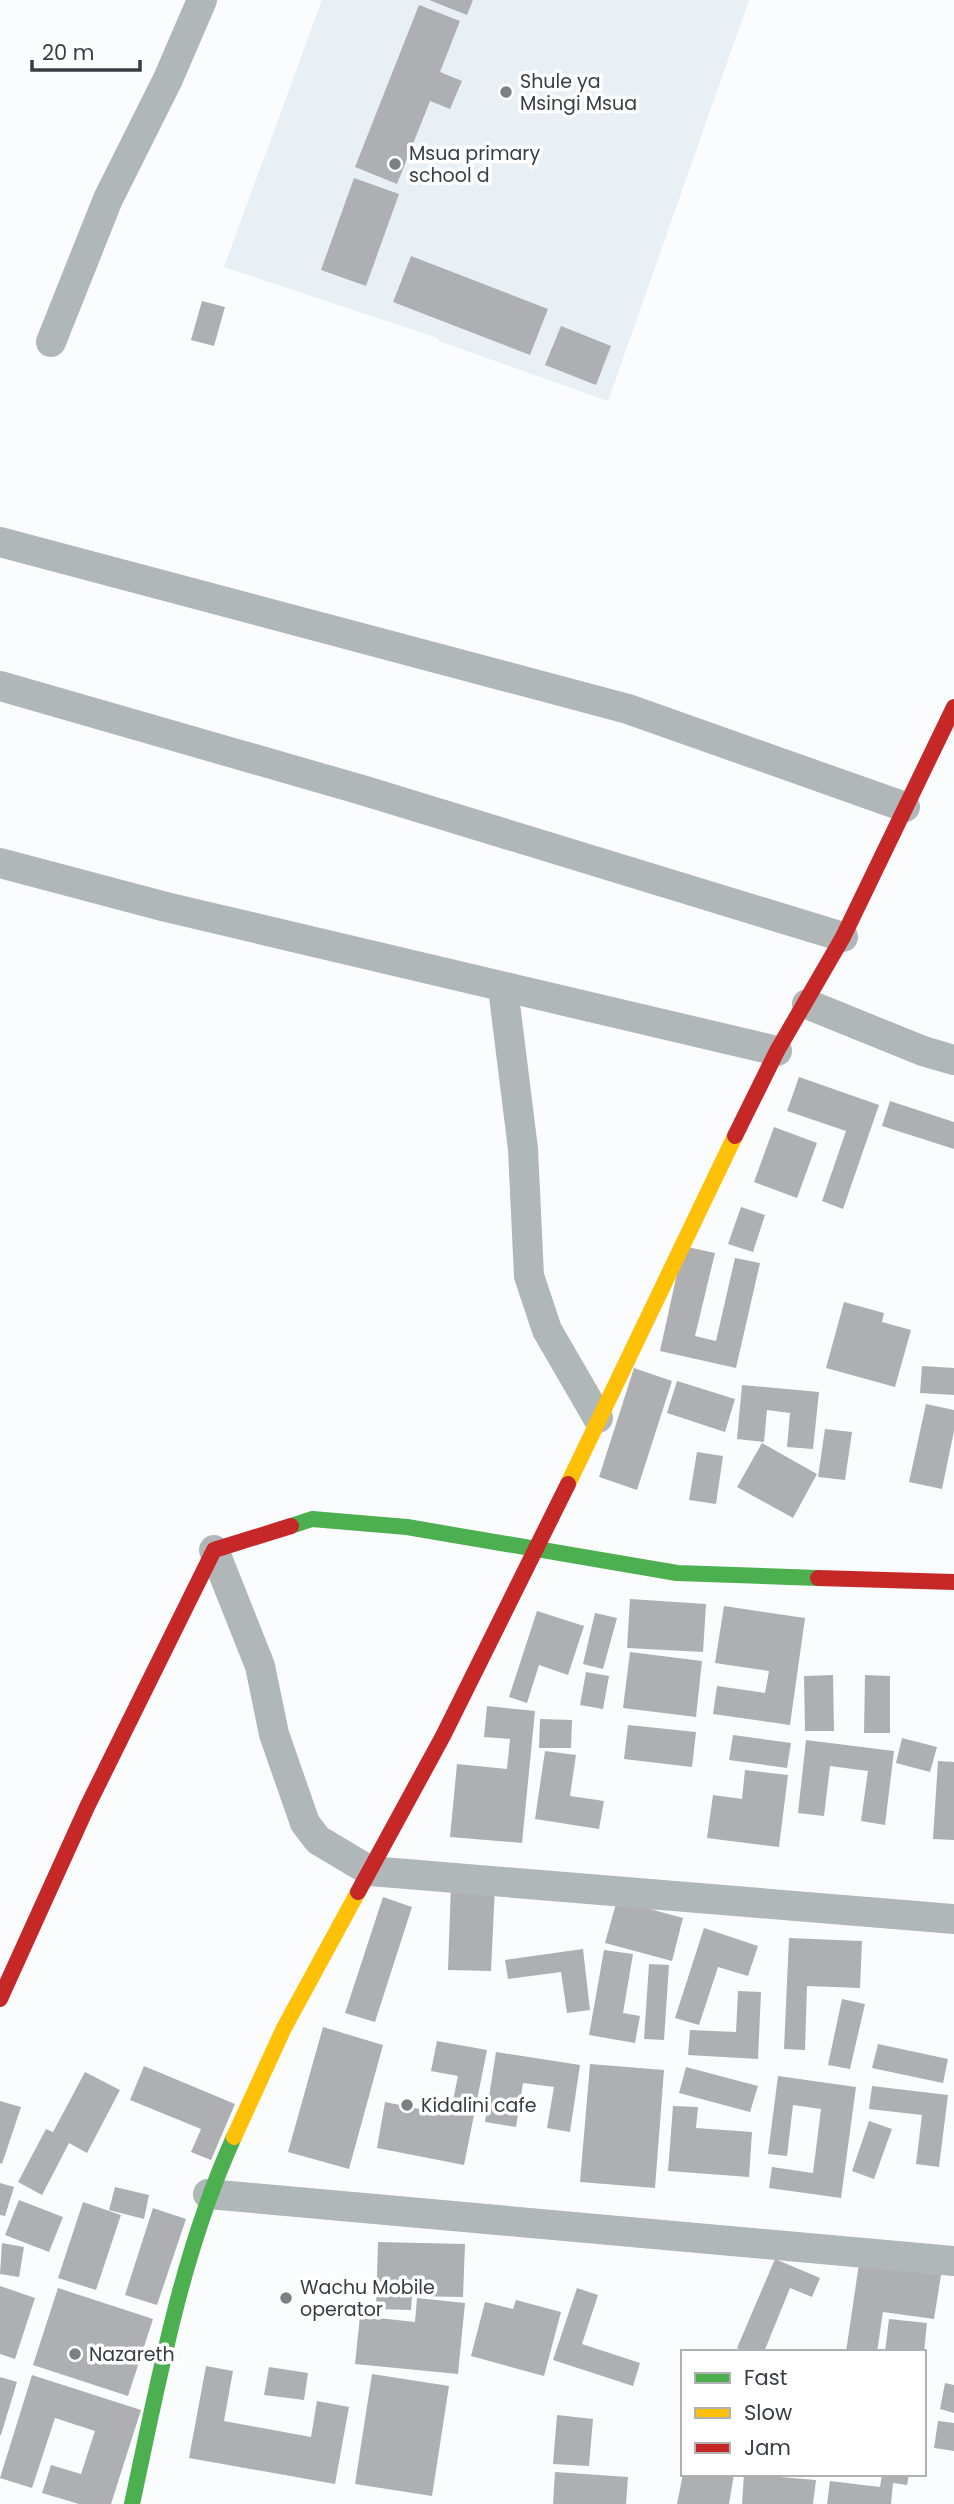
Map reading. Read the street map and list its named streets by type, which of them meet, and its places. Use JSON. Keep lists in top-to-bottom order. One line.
{"places":["Shule ya Msingi Msua","Msua primary school d","Kidalini cafe","Wachu Mobile operator","Nazareth"],"legend":["Fast","Slow","Jam"],"scale_bar":"20 m"}
